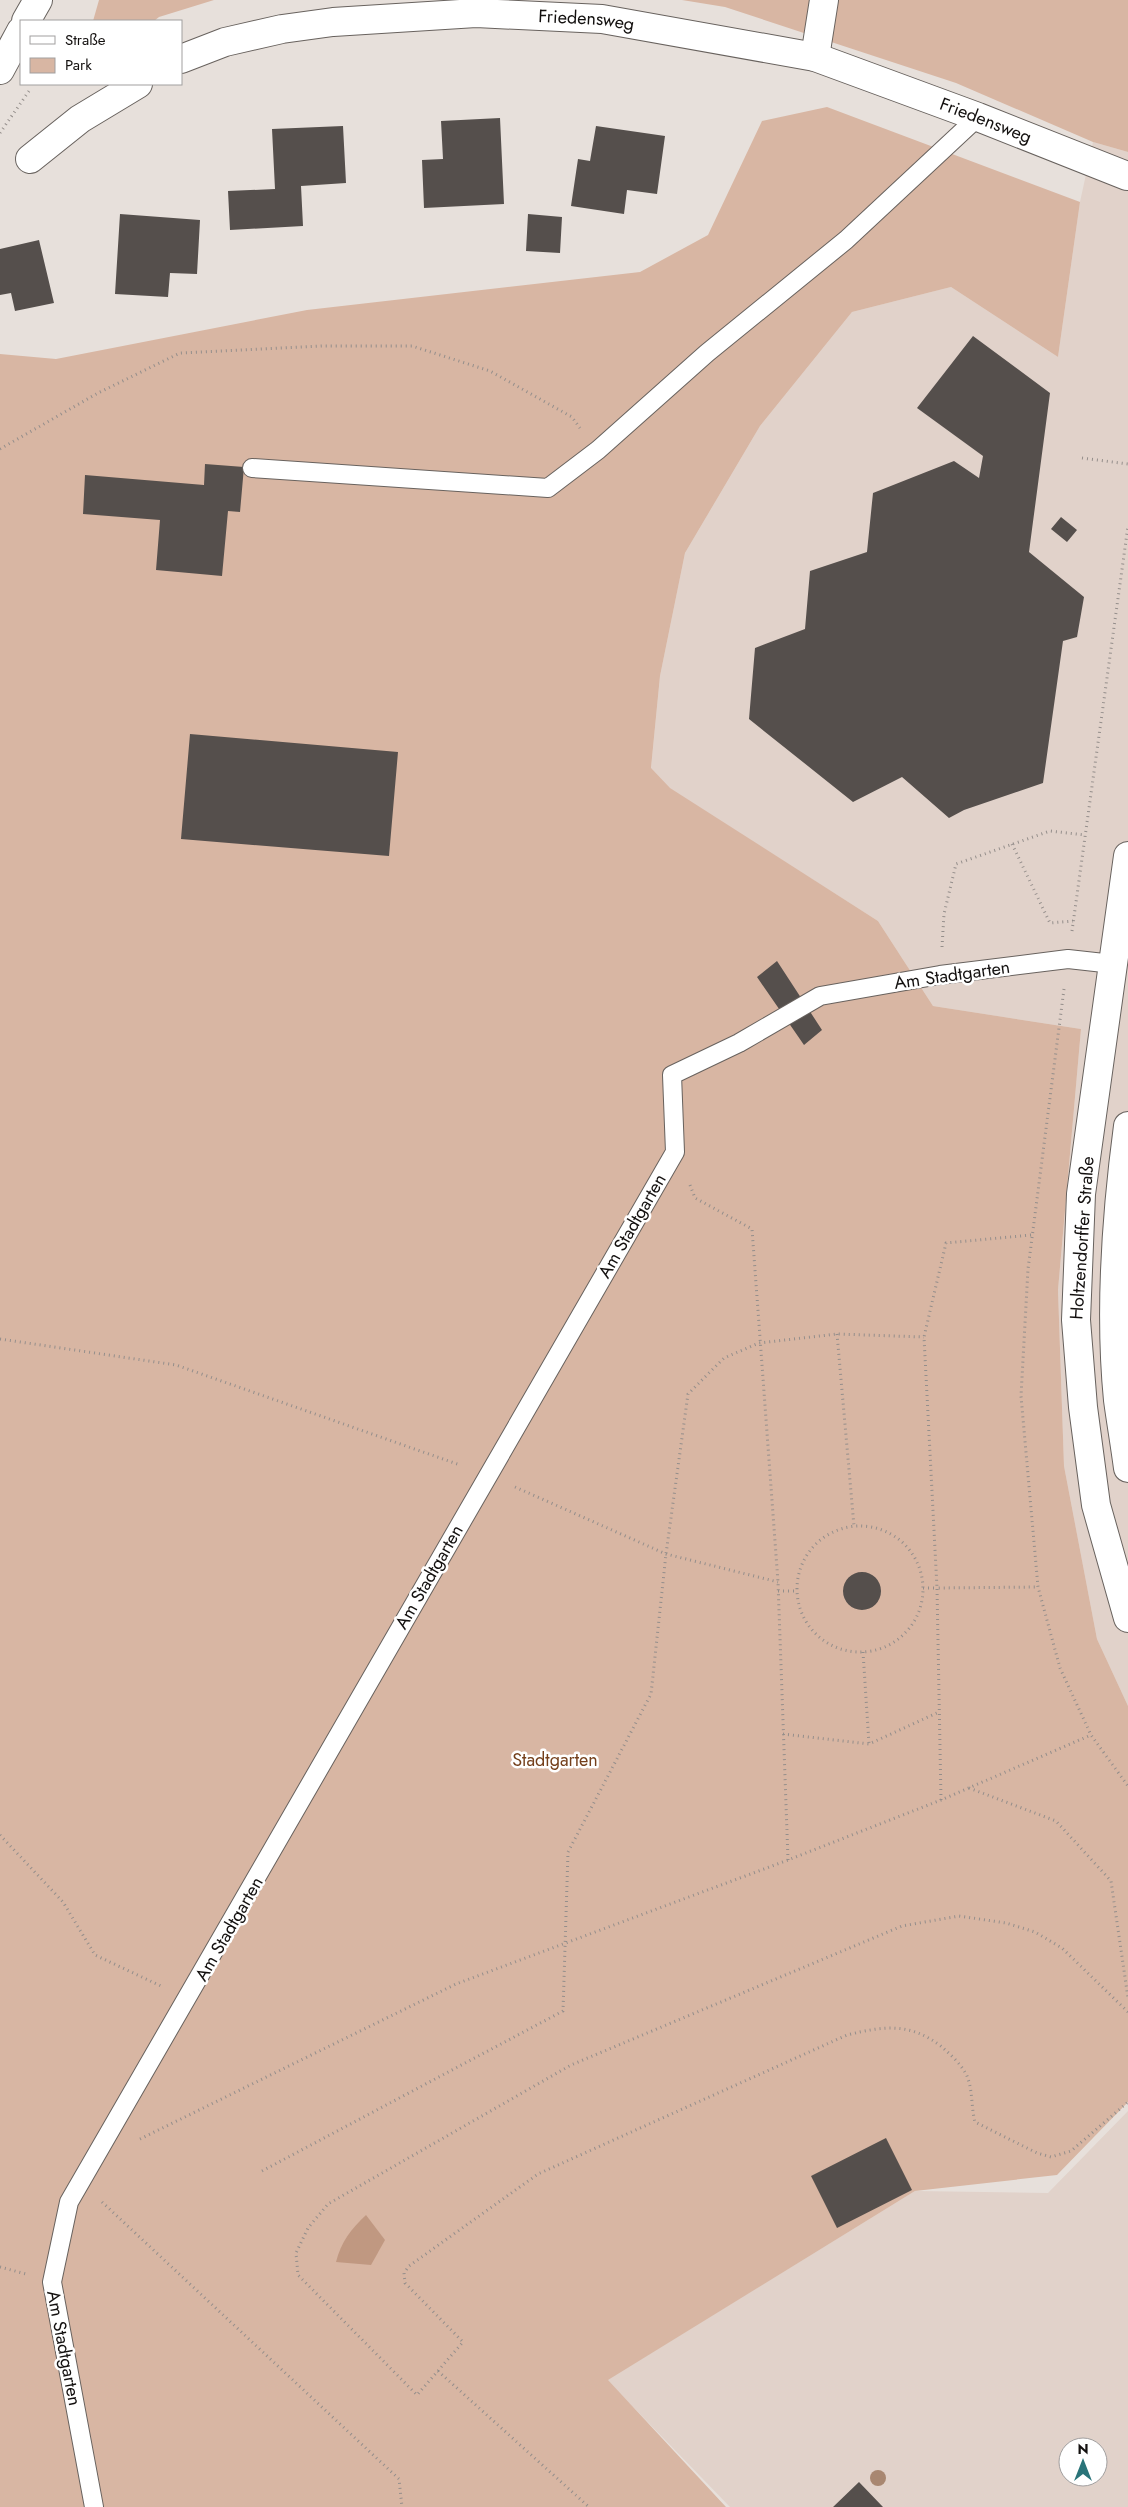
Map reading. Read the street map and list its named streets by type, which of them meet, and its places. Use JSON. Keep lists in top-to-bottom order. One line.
{"streets":{"street":["Friedensweg","Holtzendorffer Straße"],"lane":["Am Stadtgarten"]},"crossings":[["Am Stadtgarten","Holtzendorffer Straße"]],"parks":["Stadtgarten"],"legend":["Straße","Park"],"north":"top"}
